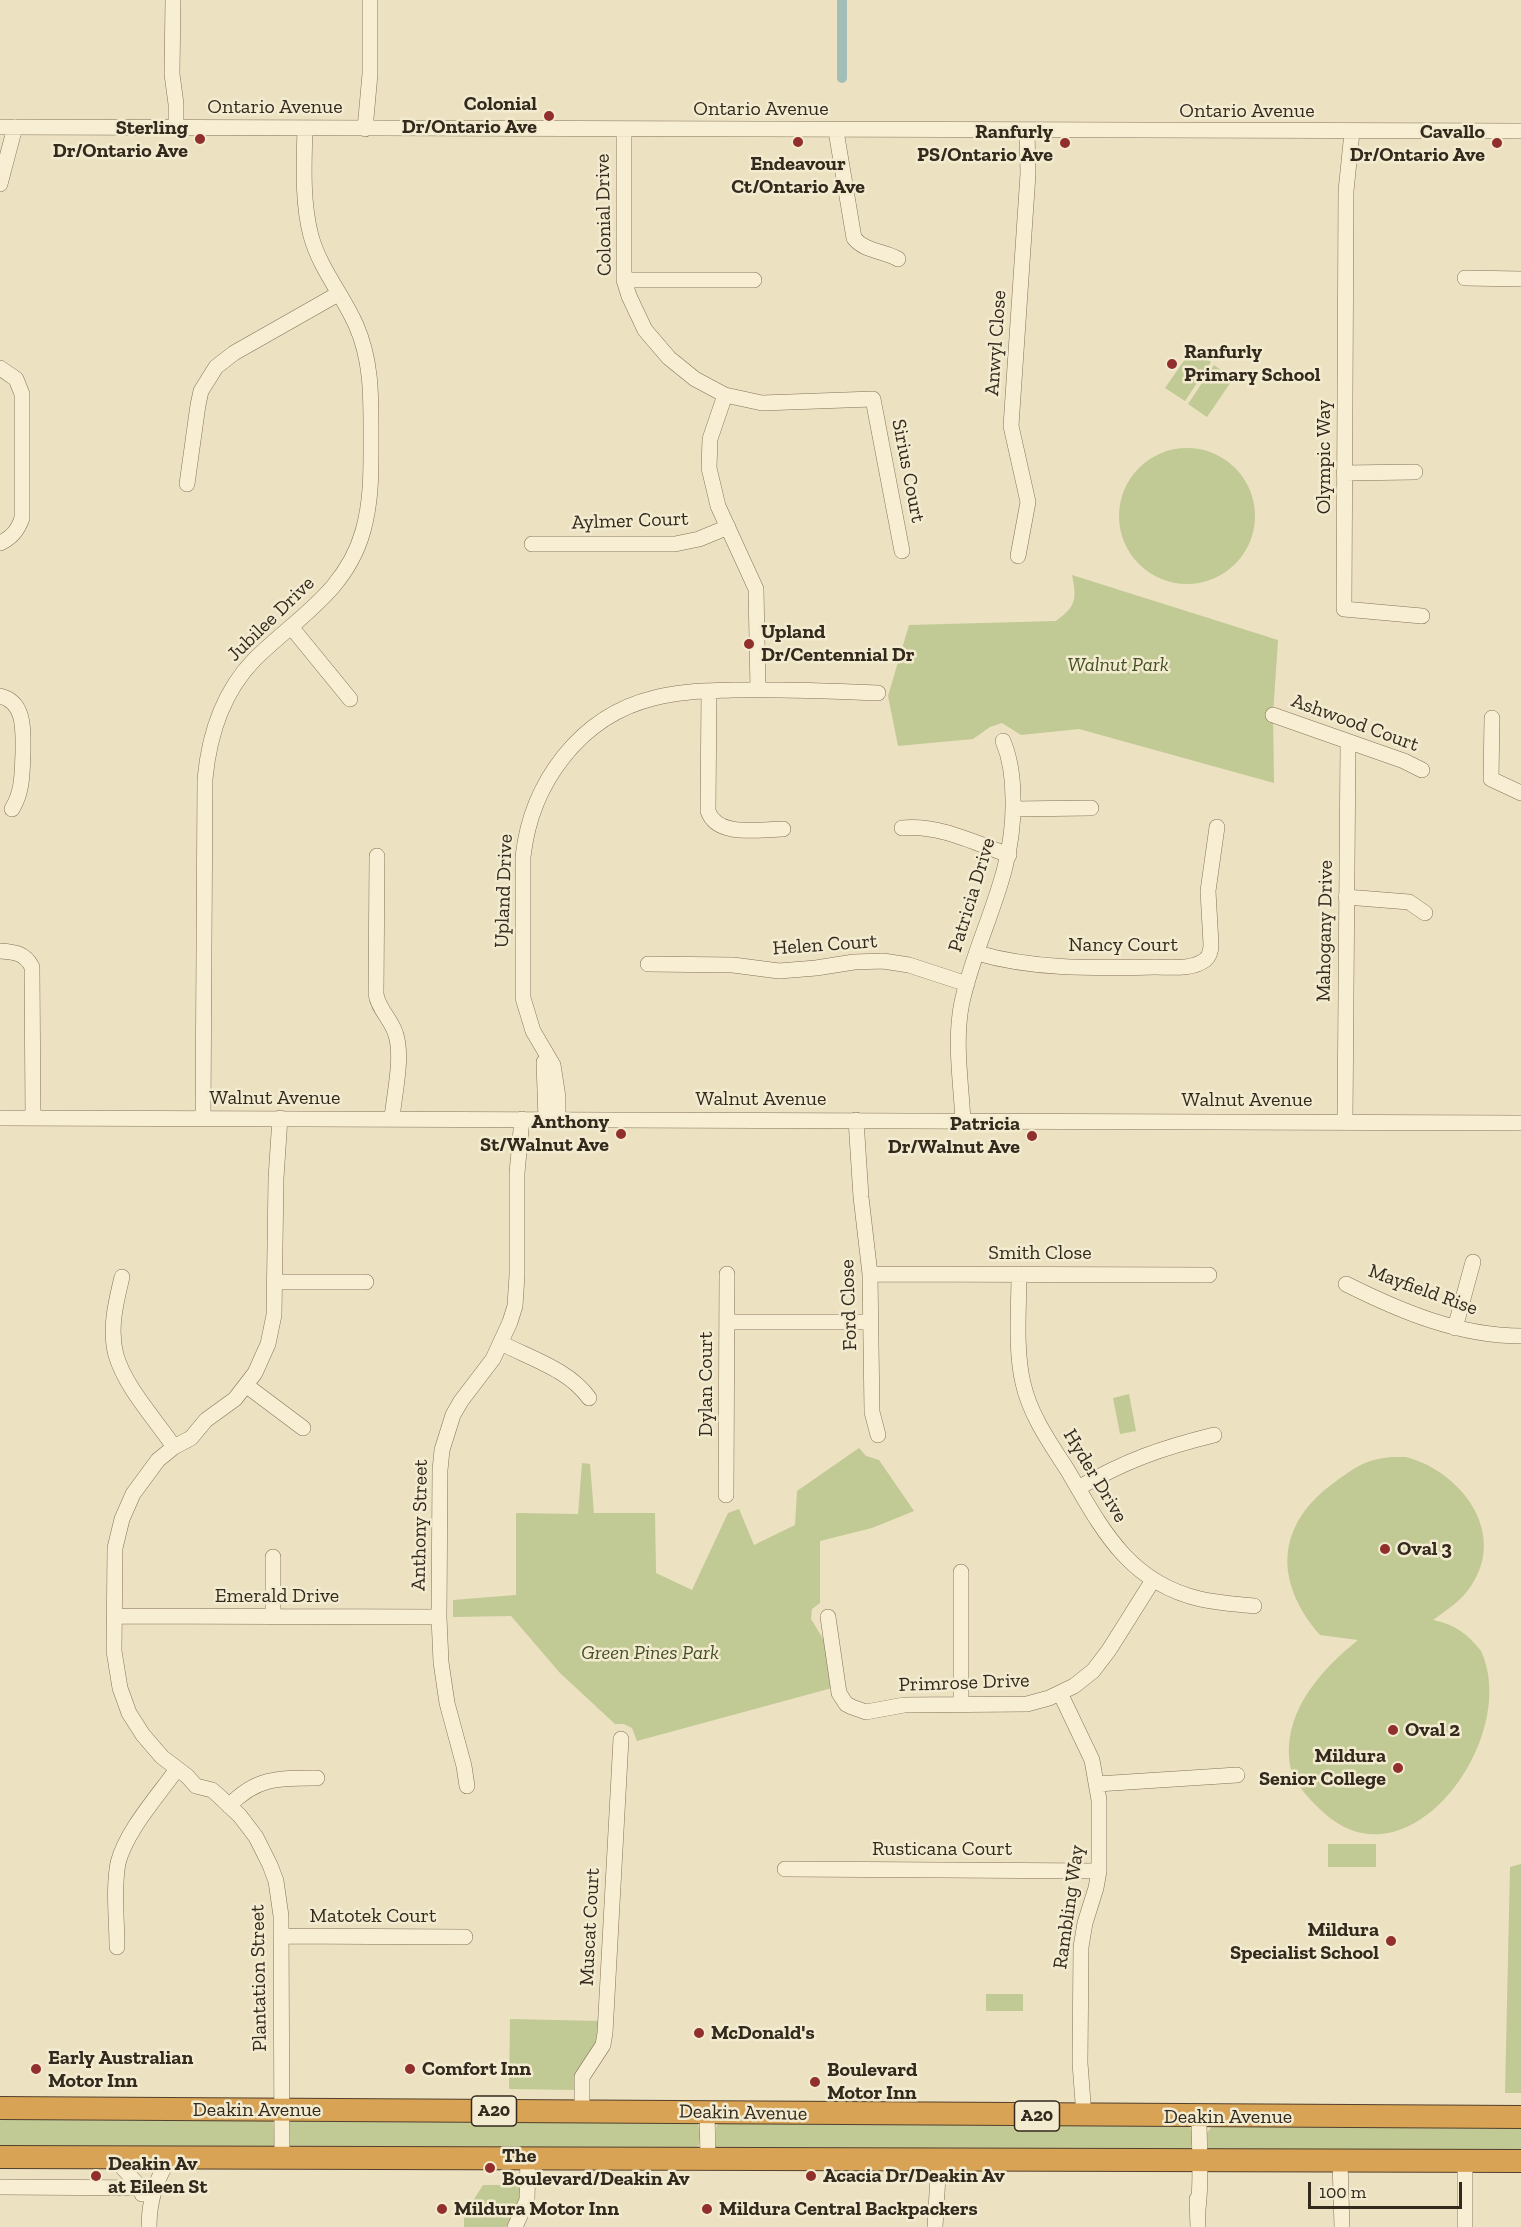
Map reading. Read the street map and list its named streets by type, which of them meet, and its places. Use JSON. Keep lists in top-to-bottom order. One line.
{"streets":{"highway":["Deakin Avenue","A20"],"street":["Ontario Avenue","Colonial Drive","Anwyl Close","Olympic Way","Sirius Court","Aylmer Court","Jubilee Drive","Ashwood Court","Upland Drive","Patricia Drive","Mahogany Drive","Helen Court","Nancy Court","Walnut Avenue","Smith Close","Mayfield Rise","Ford Close","Dylan Court","Hyder Drive","Anthony Street","Emerald Drive","Primrose Drive","Rusticana Court","Rambling Way","Matotek Court","Muscat Court","Plantation Street"]},"crossings":[["Ontario Avenue","Colonial Drive"],["Ontario Avenue","Anwyl Close"],["Ontario Avenue","Olympic Way"],["Ontario Avenue","Jubilee Drive"],["Colonial Drive","Sirius Court"],["Jubilee Drive","Walnut Avenue"],["Ashwood Court","Mahogany Drive"],["Upland Drive","Walnut Avenue"],["Patricia Drive","Helen Court"],["Patricia Drive","Nancy Court"],["Patricia Drive","Walnut Avenue"],["Mahogany Drive","Walnut Avenue"],["Walnut Avenue","Ford Close"],["Walnut Avenue","Anthony Street"],["Walnut Avenue","Plantation Street"],["Smith Close","Ford Close"],["Smith Close","Hyder Drive"],["Hyder Drive","Primrose Drive"],["Anthony Street","Emerald Drive"],["Emerald Drive","Plantation Street"],["Primrose Drive","Rambling Way"],["Rusticana Court","Rambling Way"],["Rambling Way","Deakin Avenue"],["Matotek Court","Plantation Street"],["Muscat Court","Deakin Avenue"],["Plantation Street","Deakin Avenue"],["Plantation Street","A20"]],"parks":["Walnut Park","Green Pines Park"],"places":["Colonial Dr/Ontario Ave","Sterling Dr/Ontario Ave","Endeavour Ct/Ontario Ave","Ranfurly PS/Ontario Ave","Cavallo Dr/Ontario Ave","Ranfurly Primary School","Upland Dr/Centennial Dr","Anthony St/Walnut Ave","Patricia Dr/Walnut Ave","Oval 3","Oval 2","Mildura Senior College","Mildura Specialist School","McDonald's","Early Australian Motor Inn","Comfort Inn","Boulevard Motor Inn","The Boulevard/Deakin Av","Deakin Av at Eileen St","Acacia Dr/Deakin Av","Mildura Motor Inn","Mildura Central Backpackers"],"scale_bar":"100 m"}
